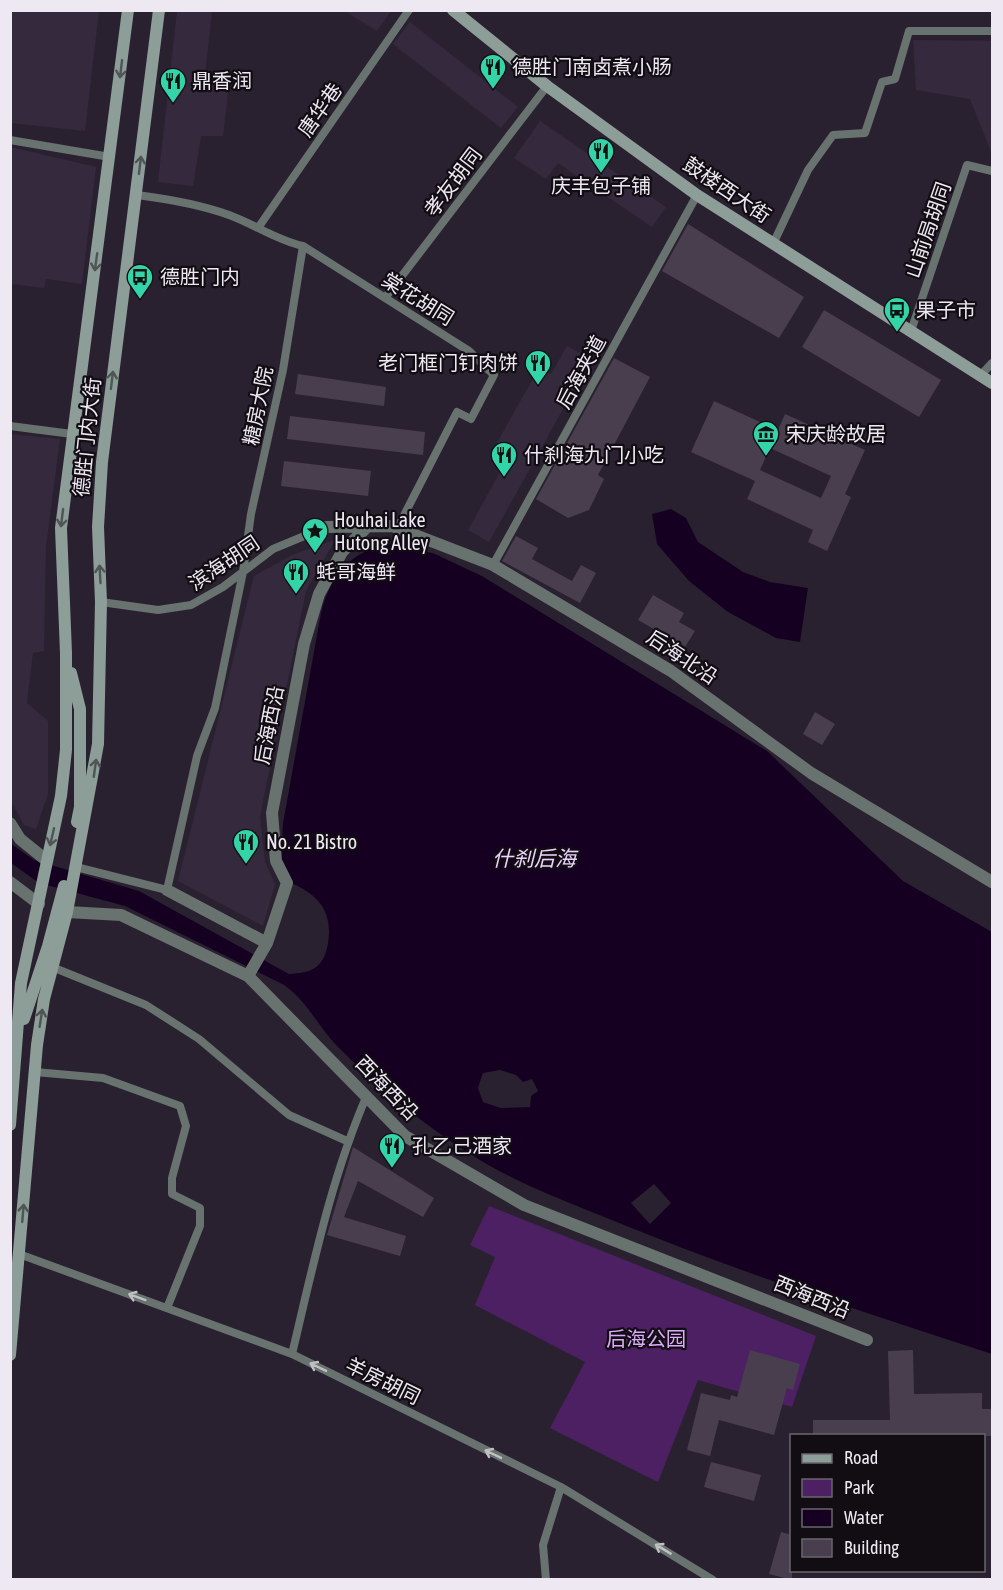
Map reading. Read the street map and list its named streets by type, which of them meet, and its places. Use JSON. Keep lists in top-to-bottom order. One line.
{"streets":{"main road":["鼓楼西大街","德胜门内大街"],"street":["后海北沿","后海西沿","西海西沿"],"lane":["唐华巷","孝友胡同","山前局胡同","棠花胡同","后海夹道","糖房大院","滨海胡同","羊房胡同"]},"crossings":[["唐华巷","棠花胡同"],["孝友胡同","鼓楼西大街"],["孝友胡同","棠花胡同"],["鼓楼西大街","山前局胡同"],["鼓楼西大街","后海夹道"],["棠花胡同","糖房大院"],["棠花胡同","德胜门内大街"],["棠花胡同","后海北沿"],["后海夹道","后海北沿"],["糖房大院","滨海胡同"],["德胜门内大街","滨海胡同"],["滨海胡同","后海北沿"],["后海北沿","后海西沿"],["后海西沿","西海西沿"]],"one_way":["羊房胡同"],"water":["什刹后海"],"parks":["后海公园"],"places":{"restaurant":["德胜门南卤煮小肠","鼎香润","庆丰包子铺","老门框门钉肉饼","什刹海九门小吃","蚝哥海鲜","No. 21 Bistro","孔乙己酒家"],"bus stop":["德胜门内","果子市"],"museum":["宋庆龄故居"],"place":["Houhai Lake Hutong Alley"]},"legend":["Road","Park","Water","Building"]}
